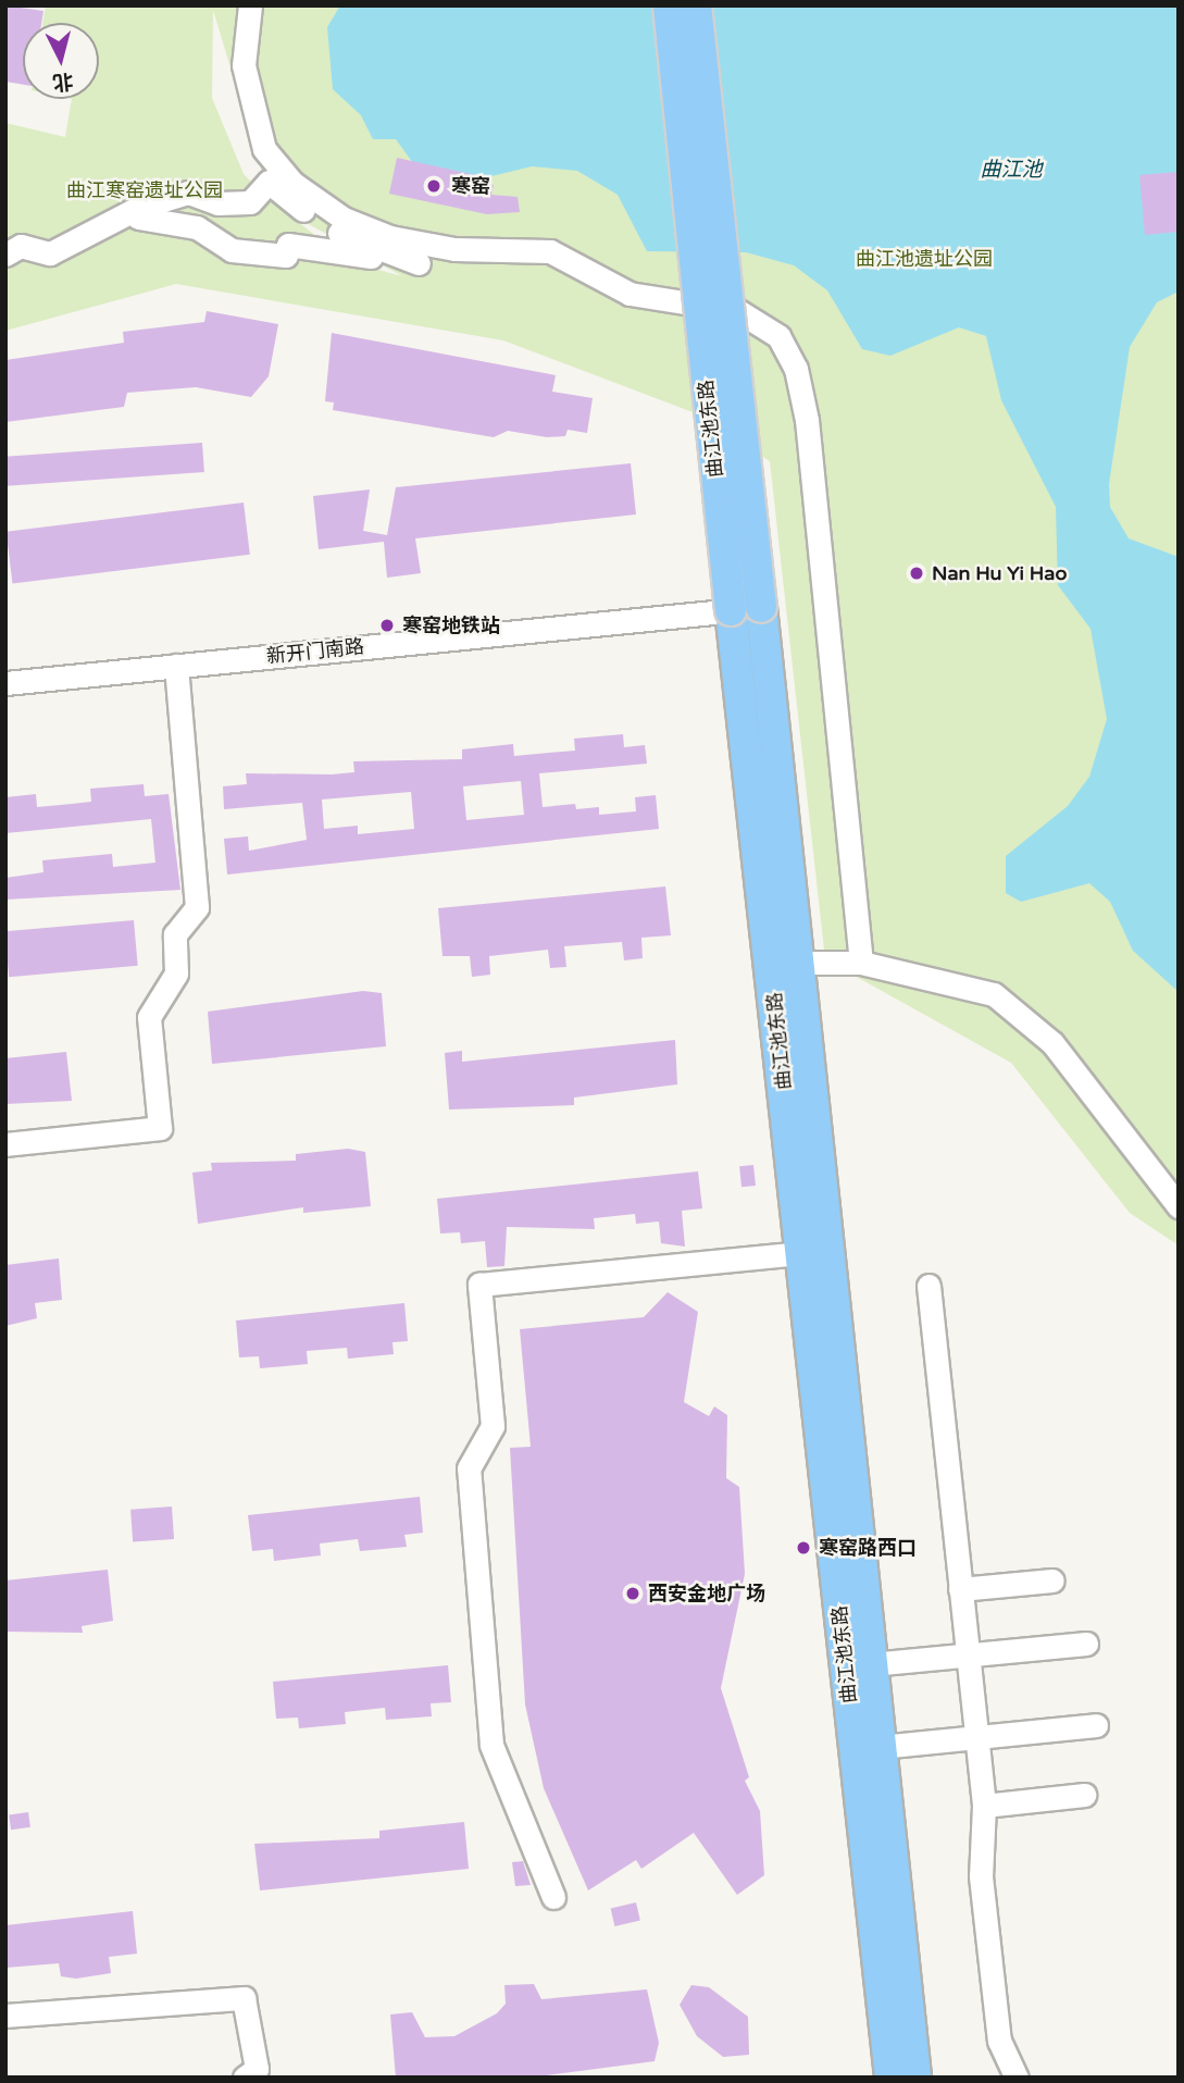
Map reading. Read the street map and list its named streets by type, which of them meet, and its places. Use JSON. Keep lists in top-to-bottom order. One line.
{"streets":{"main road":["曲江池东路"],"street":["新开门南路"]},"crossings":[["曲江池东路","新开门南路"]],"water":["曲江池"],"parks":["曲江寒窑遗址公园","曲江池遗址公园"],"places":["寒窑","Nan Hu Yi Hao","寒窑地铁站","寒窑路西口","西安金地广场"],"north":"bottom"}
